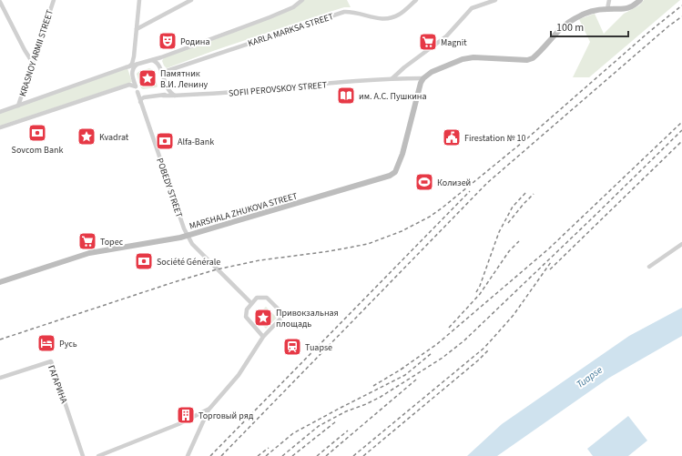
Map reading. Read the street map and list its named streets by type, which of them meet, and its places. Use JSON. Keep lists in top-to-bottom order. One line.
{"streets":{"main road":["MARSHALA ZHUKOVA STREET"],"street":["KARLA MARKSA STREET","KRASNOY ARMII STREET","SOFII PEROVSKOY STREET","POBEDY STREET","ГАГАРИНА"]},"crossings":[["KARLA MARKSA STREET","KRASNOY ARMII STREET"],["KARLA MARKSA STREET","SOFII PEROVSKOY STREET"],["KARLA MARKSA STREET","POBEDY STREET"],["SOFII PEROVSKOY STREET","POBEDY STREET"],["SOFII PEROVSKOY STREET","MARSHALA ZHUKOVA STREET"],["POBEDY STREET","MARSHALA ZHUKOVA STREET"]],"water":["Tuapse"],"places":{"theatre":["Родина"],"supermarket":["Magnit","Торес"],"place":["Памятник В.И. Ленину","Kvadrat","Привокзальная площадь"],"library":["им. А.С. Пушкина"],"bank":["Sovcom Bank","Alfa-Bank","Société Générale"],"public building":["Firestation № 10"],"sports":["Колизей"],"hotel":["Русь"],"station":["Tuapse"],"building":["Торговый ряд"]},"scale_bar":"100 m"}
